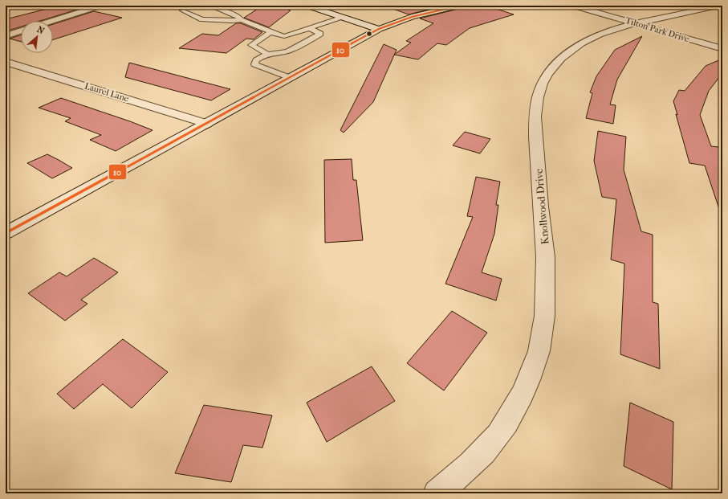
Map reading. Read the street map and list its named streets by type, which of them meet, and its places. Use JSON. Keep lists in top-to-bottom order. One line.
{"streets":{"street":["Tilton Park Drive","Laurel Lane","Knollwood Drive"]},"crossings":[["Tilton Park Drive","Knollwood Drive"]],"lines":["transit line 10"],"north":"top right"}
